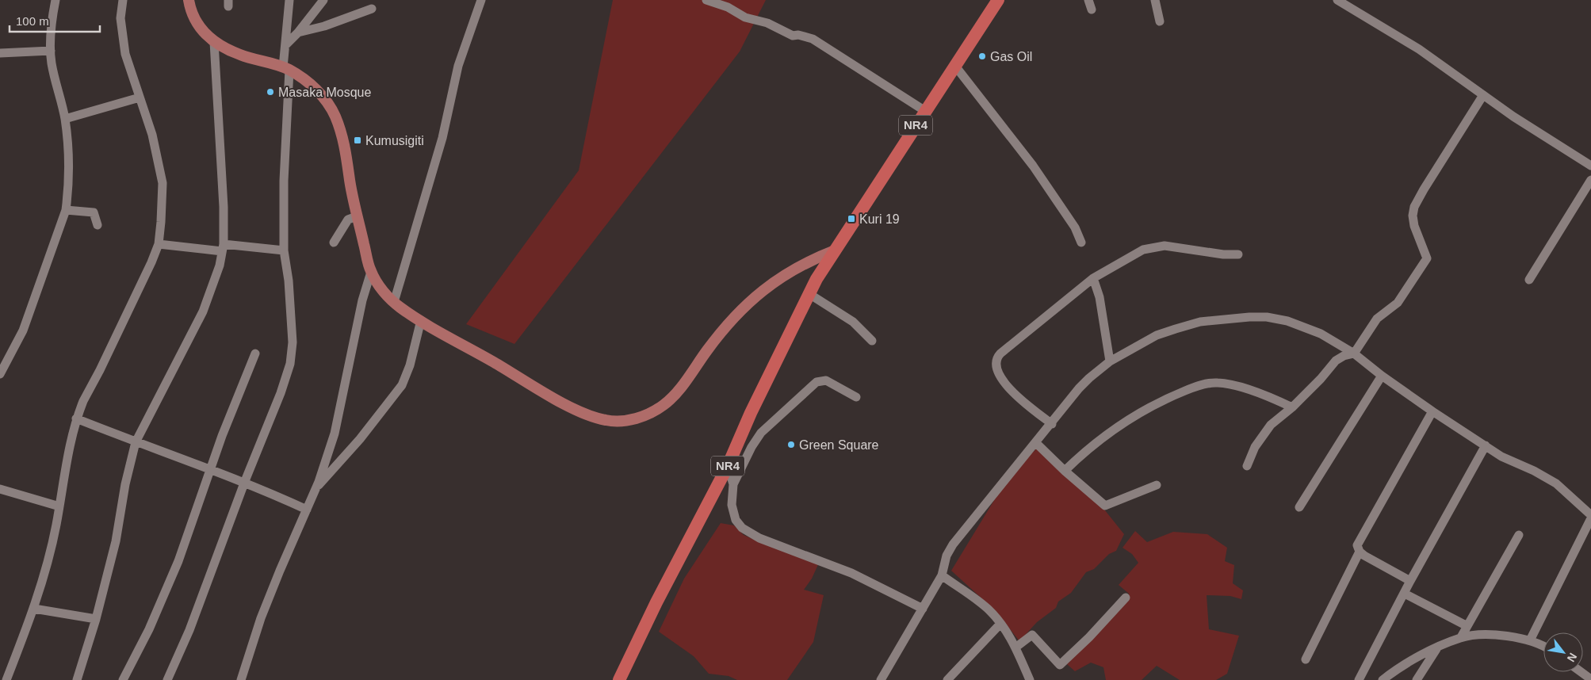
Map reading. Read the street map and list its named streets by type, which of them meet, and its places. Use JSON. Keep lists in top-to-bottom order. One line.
{"streets":{"highway":["NR4"]},"places":{"other":["Gas Oil","Masaka Mosque","Green Square"],"transit":["Kumusigiti","Kuri 19"]},"scale_bar":"100 m","north":"bottom right"}
